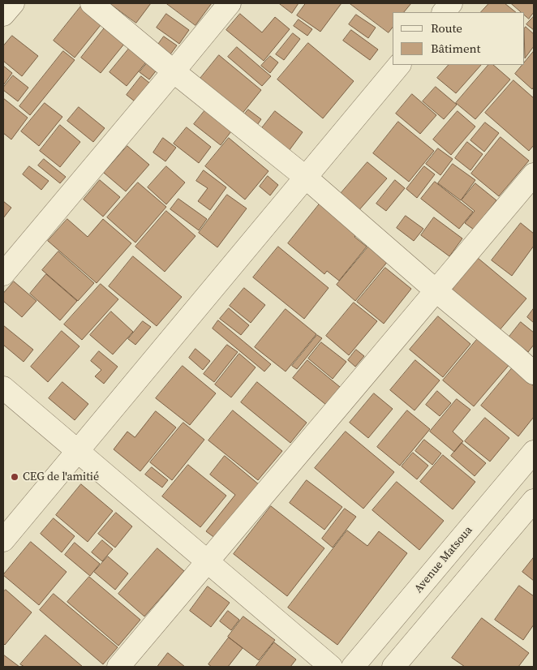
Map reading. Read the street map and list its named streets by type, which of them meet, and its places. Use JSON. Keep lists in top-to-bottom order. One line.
{"streets":{"street":["Avenue Matsoua"]},"places":["CEG de l'amitié"],"legend":["Route","Bâtiment"]}
